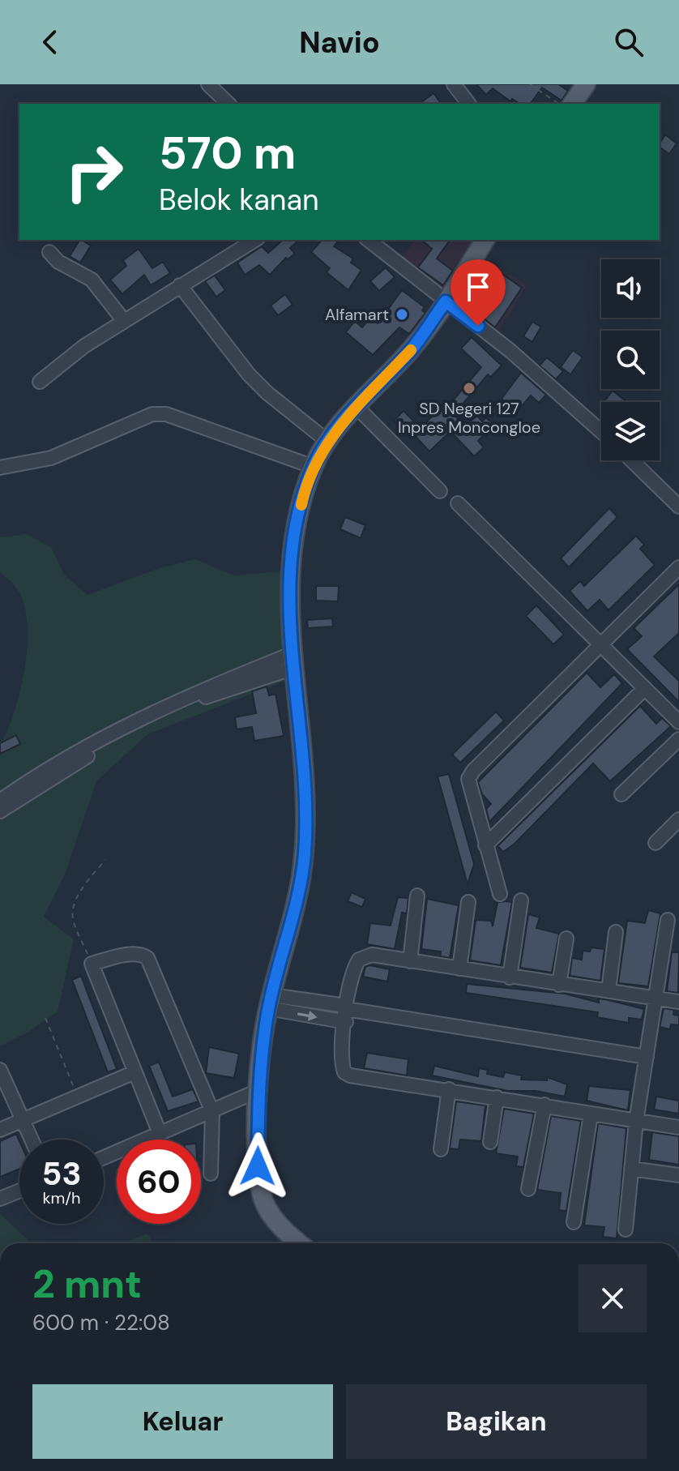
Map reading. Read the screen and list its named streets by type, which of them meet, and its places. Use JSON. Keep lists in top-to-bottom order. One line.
{"places":["Alfamart","SD Negeri 127 Inpres Moncongloe"],"page":{"header":"Navio","turn":["570 m","Belok kanan"],"speed":"53 km/h","limit":"60","heading":["2 mnt","600 m · 22:08"],"buttons":["Keluar","Bagikan"]}}
